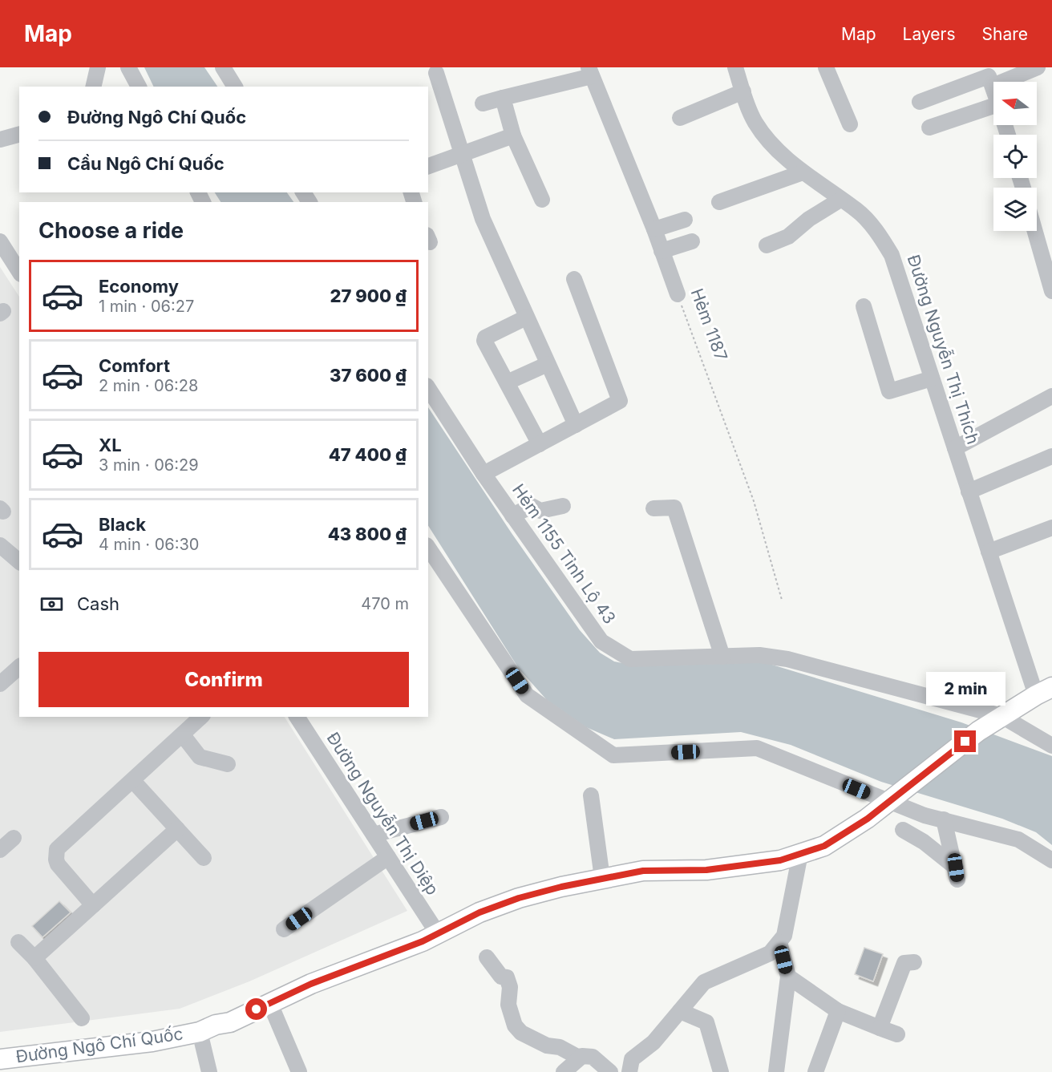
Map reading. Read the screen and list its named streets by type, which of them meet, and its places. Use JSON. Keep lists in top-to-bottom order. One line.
{"streets":{"main road":["Đường Ngô Chí Quốc"],"street":["Hẻm 1187","Đường Nguyễn Thị Thích","Hẻm 1155 Tỉnh Lộ 43","Đường Nguyễn Thị Diệp"]},"crossings":[["Đường Nguyễn Thị Thích","Đường Ngô Chí Quốc"],["Hẻm 1155 Tỉnh Lộ 43","Đường Ngô Chí Quốc"],["Đường Nguyễn Thị Diệp","Đường Ngô Chí Quốc"]],"north":"left","page":{"header":"Map","nav":["Map","Layers","Share"],"banner":["Đường Ngô Chí Quốc","Cầu Ngô Chí Quốc"],"heading":"Choose a ride","list":[{"name":"Economy","note":"1 min · 06:27","value":"27 900 ₫"},{"name":"Comfort","note":"2 min · 06:28","value":"37 600 ₫"},{"name":"XL","note":"3 min · 06:29","value":"47 400 ₫"},{"name":"Black","note":"4 min · 06:30","value":"43 800 ₫"}],"pay":["Cash","470 m"],"buttons":"Confirm","bubble":"2 min"}}
